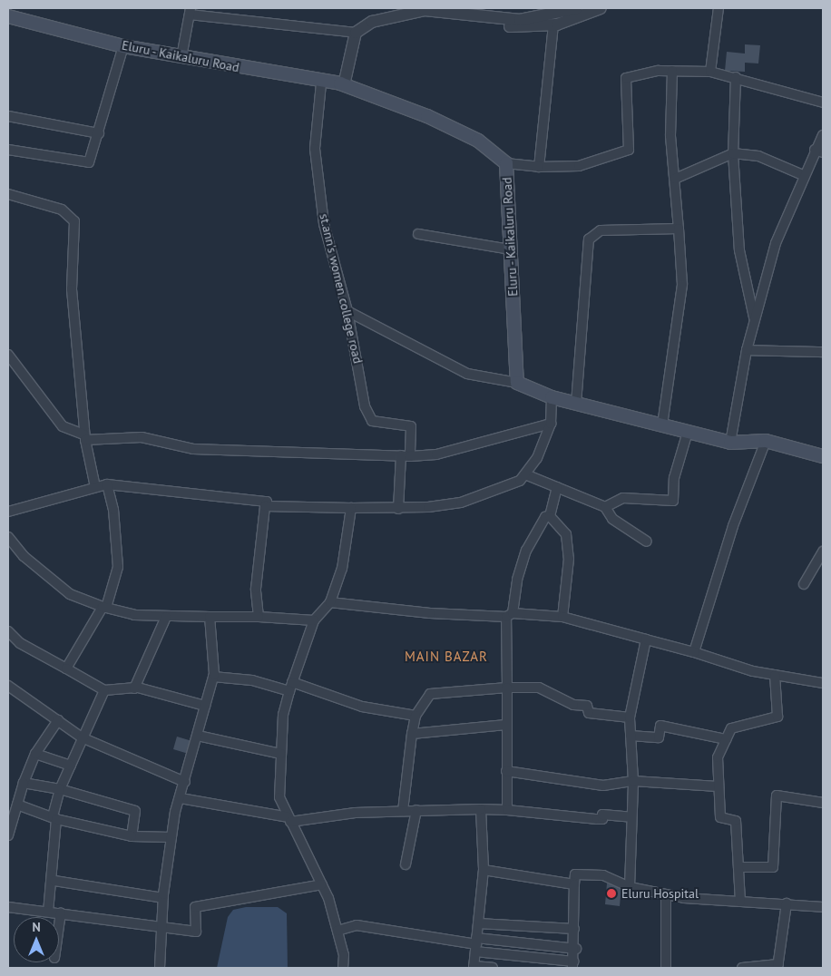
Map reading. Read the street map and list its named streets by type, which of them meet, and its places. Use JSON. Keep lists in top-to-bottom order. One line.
{"streets":{"main road":["Eluru - Kaikaluru Road"],"street":["st.ann's women college road"]},"crossings":[["Eluru - Kaikaluru Road","st.ann's women college road"]],"districts":["MAIN BAZAR"],"places":["Eluru Hospital"],"north":"top"}
